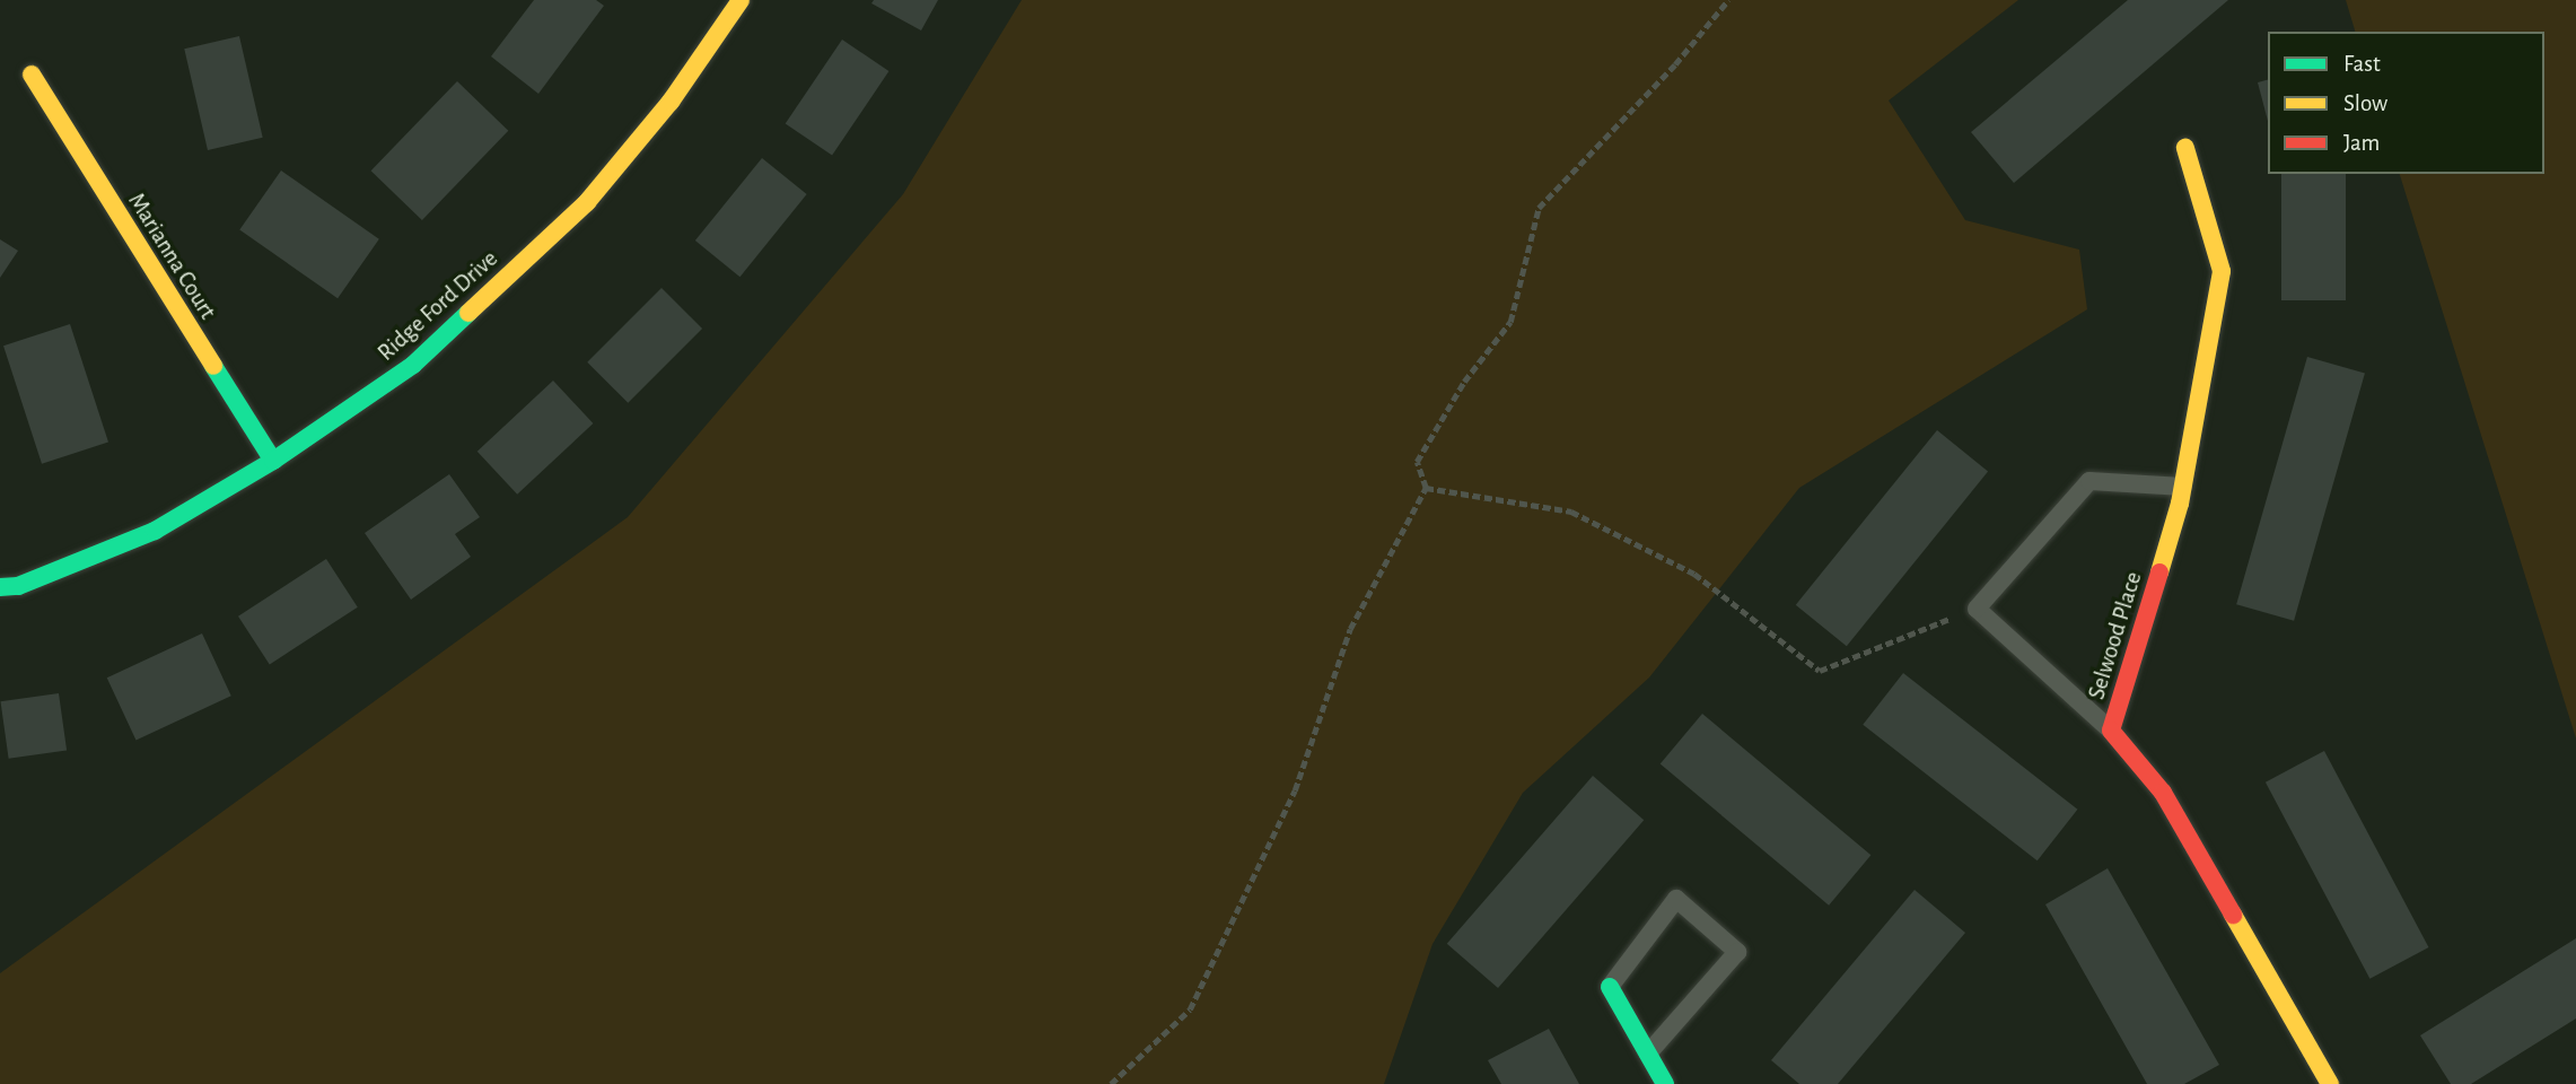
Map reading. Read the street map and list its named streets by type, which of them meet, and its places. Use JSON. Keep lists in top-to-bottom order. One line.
{"streets":{"street":["Marianna Court","Ridge Ford Drive","Selwood Place"]},"crossings":[["Marianna Court","Ridge Ford Drive"]],"legend":["Fast","Slow","Jam"]}
